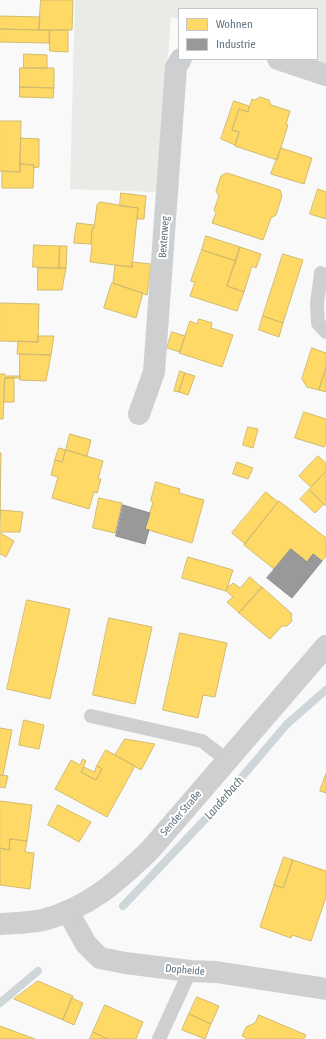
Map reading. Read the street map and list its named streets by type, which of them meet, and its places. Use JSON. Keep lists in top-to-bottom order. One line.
{"streets":{"street":["Bexterweg","Sender Straße","Dopheide"]},"crossings":[["Sender Straße","Dopheide"]],"water":["Landerbach"],"legend":["Wohnen","Industrie"]}
